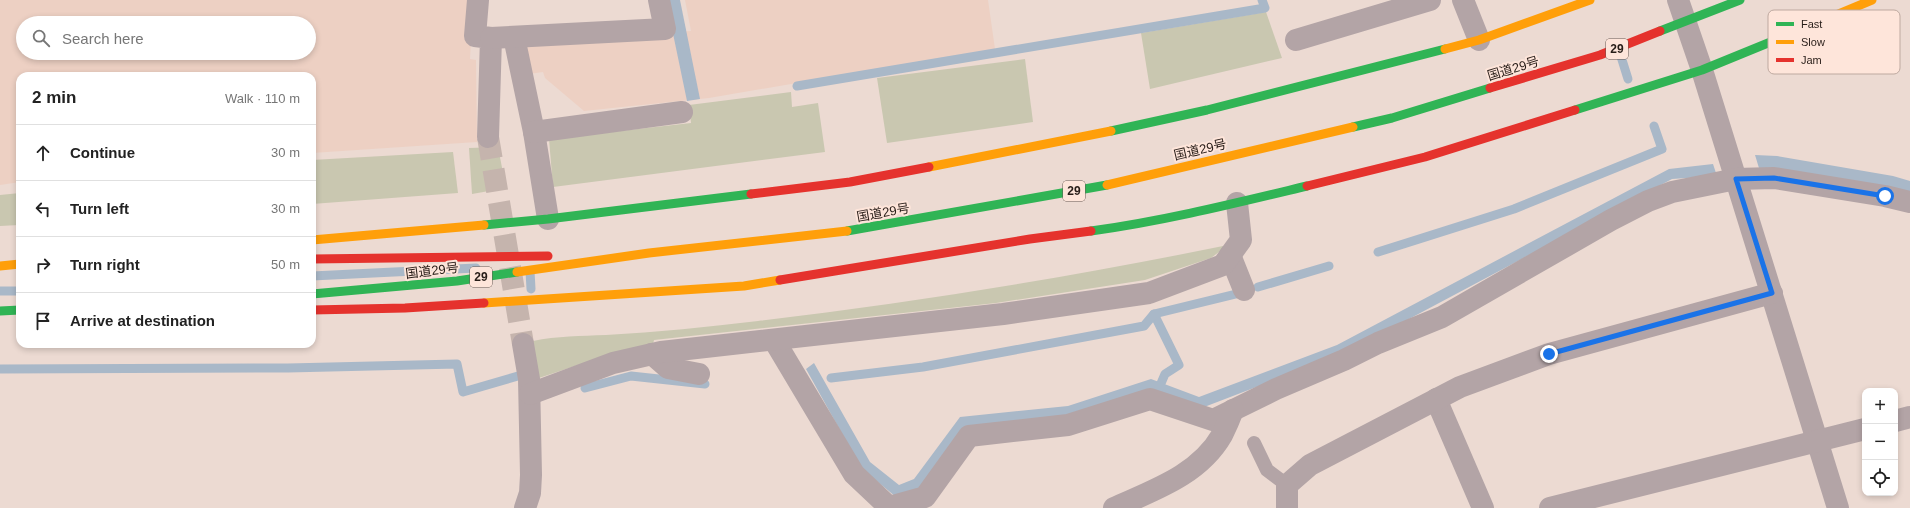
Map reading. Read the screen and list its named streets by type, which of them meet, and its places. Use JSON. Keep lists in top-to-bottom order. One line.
{"streets":{"highway":["29","国道29号"]},"legend":["Fast","Slow","Jam"],"page":{"search":"Search here","heading":["2 min","Walk · 110 m"],"list":[["Continue","30 m"],["Turn left","30 m"],["Turn right","50 m"],"Arrive at destination"],"map_buttons":["+","−"]}}
